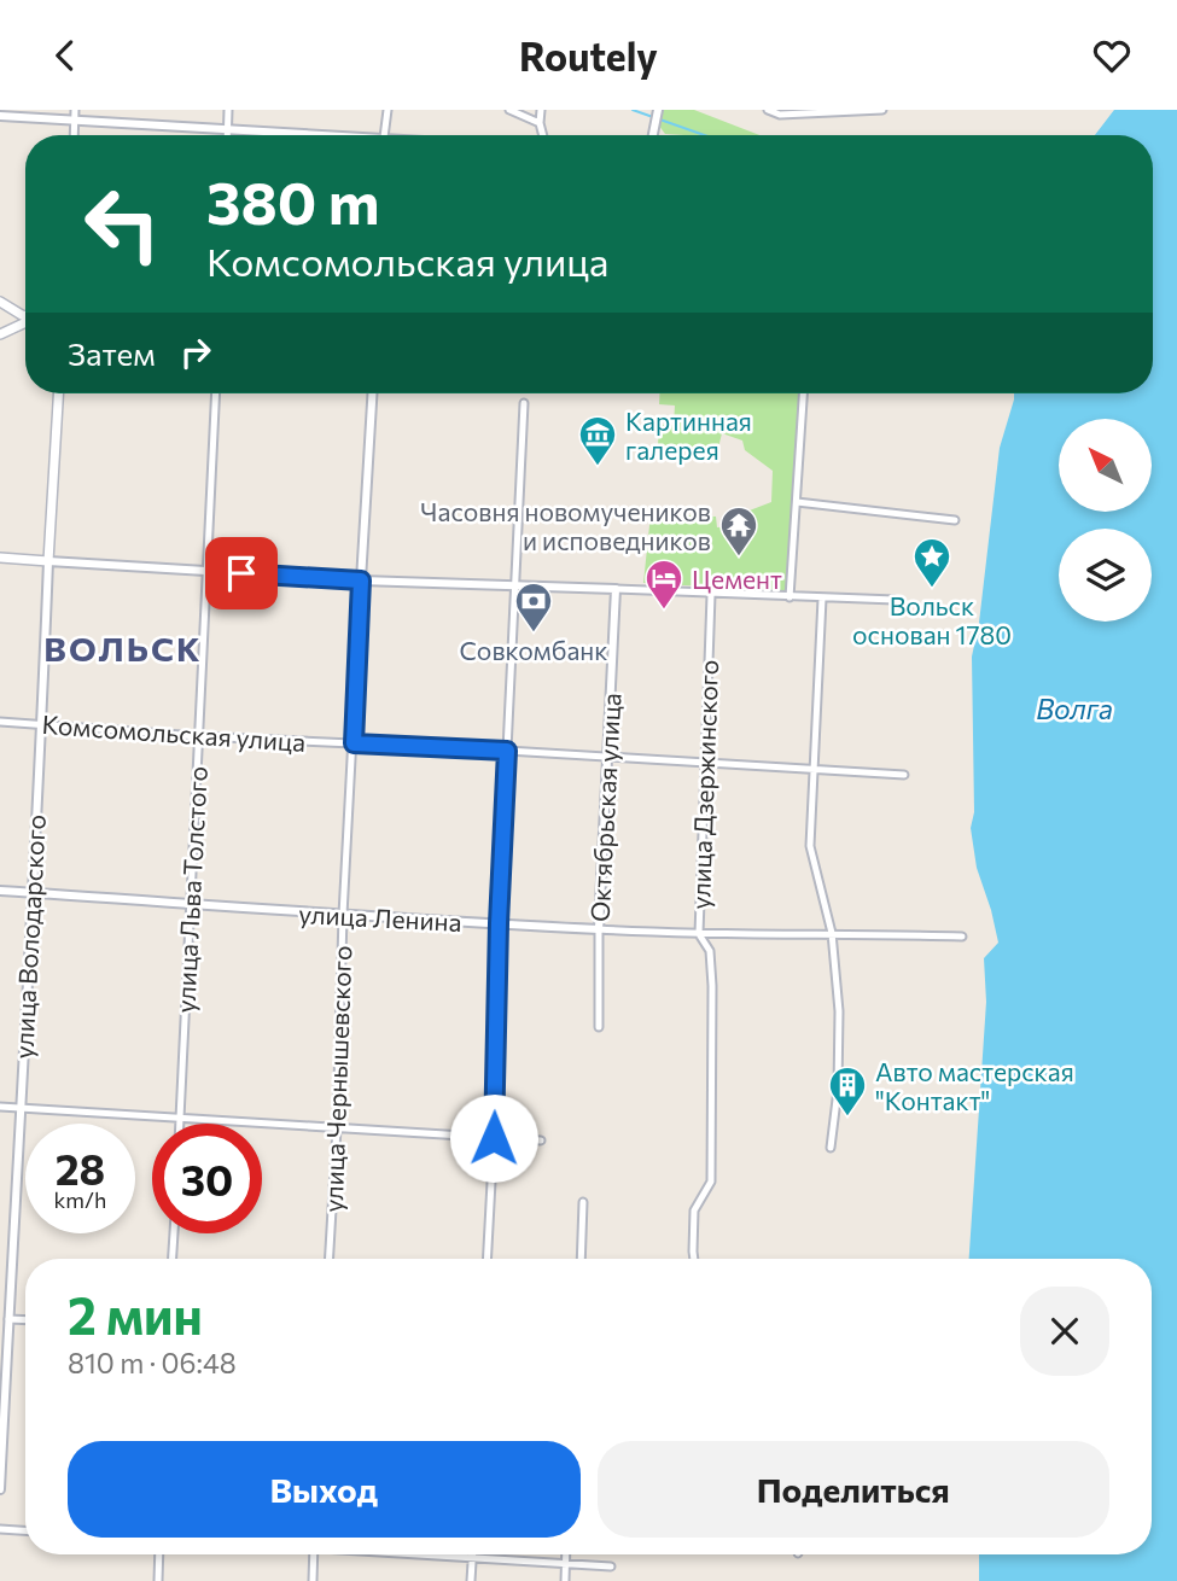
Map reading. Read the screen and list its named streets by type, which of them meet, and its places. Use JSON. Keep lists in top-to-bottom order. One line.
{"streets":{"main road":["улица Володарского"],"street":["Комсомольская улица","улица Дзержинского","Октябрьская улица","улица Льва Толстого","улица Ленина","улица Чернышевского"]},"crossings":[["Комсомольская улица","улица Дзержинского"],["Комсомольская улица","Октябрьская улица"],["Комсомольская улица","улица Льва Толстого"],["Комсомольская улица","улица Володарского"],["Комсомольская улица","улица Чернышевского"],["улица Дзержинского","улица Ленина"],["Октябрьская улица","улица Ленина"],["улица Льва Толстого","улица Ленина"],["улица Ленина","улица Володарского"],["улица Ленина","улица Чернышевского"]],"districts":["ВОЛЬСК"],"water":["Волга"],"places":{"museum":["Картинная галерея"],"temple":["Часовня новомучеников и исповедников"],"place":["Вольск основан 1780"],"hotel":["Цемент"],"bank":["Совкомбанк"],"building":["Авто мастерская \"Контакт\""]},"north":"top left","page":{"header":"Routely","turn":["380 m","Комсомольская улица"],"then":"Затем","speed":"28 km/h","limit":"30","heading":["2 мин","810 m · 06:48"],"buttons":["Выход","Поделиться"]}}
